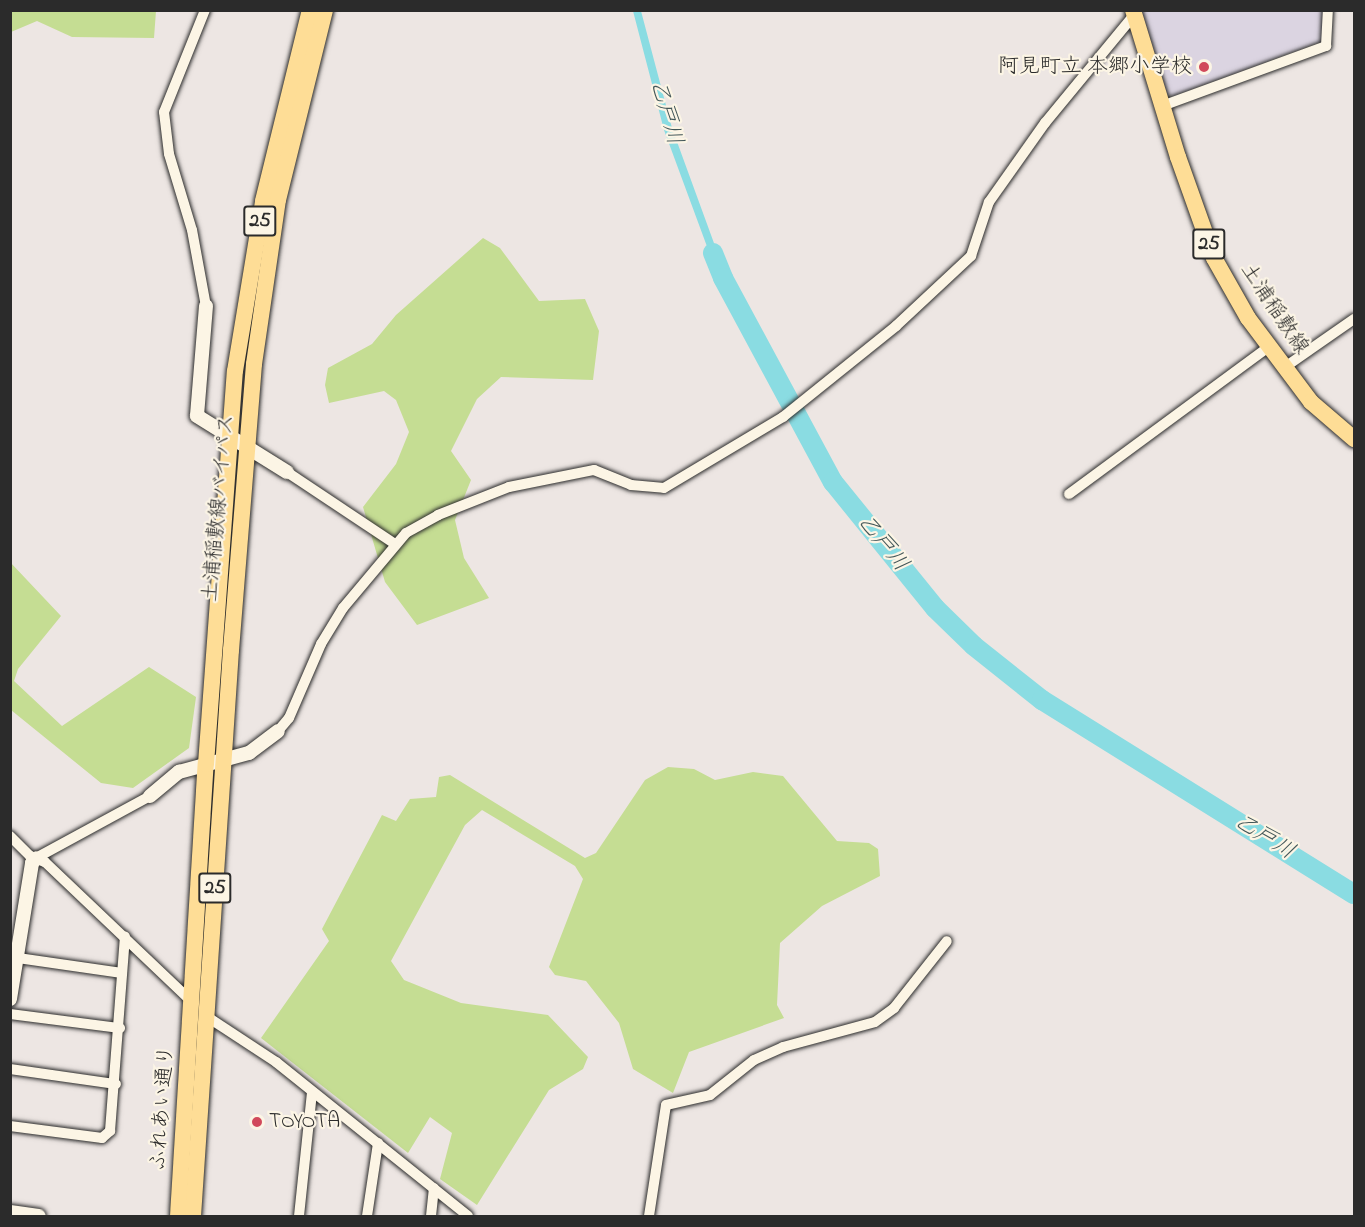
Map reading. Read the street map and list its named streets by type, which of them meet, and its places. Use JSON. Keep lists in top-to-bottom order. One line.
{"streets":{"main road":["25","土浦稲敷線","土浦稲敷線バイパス","ふれあい通り"]},"crossings":[["土浦稲敷線バイパス","ふれあい通り"]],"water":["乙戸川"],"places":["阿見町立 本郷小学校","TOYOTA"]}
